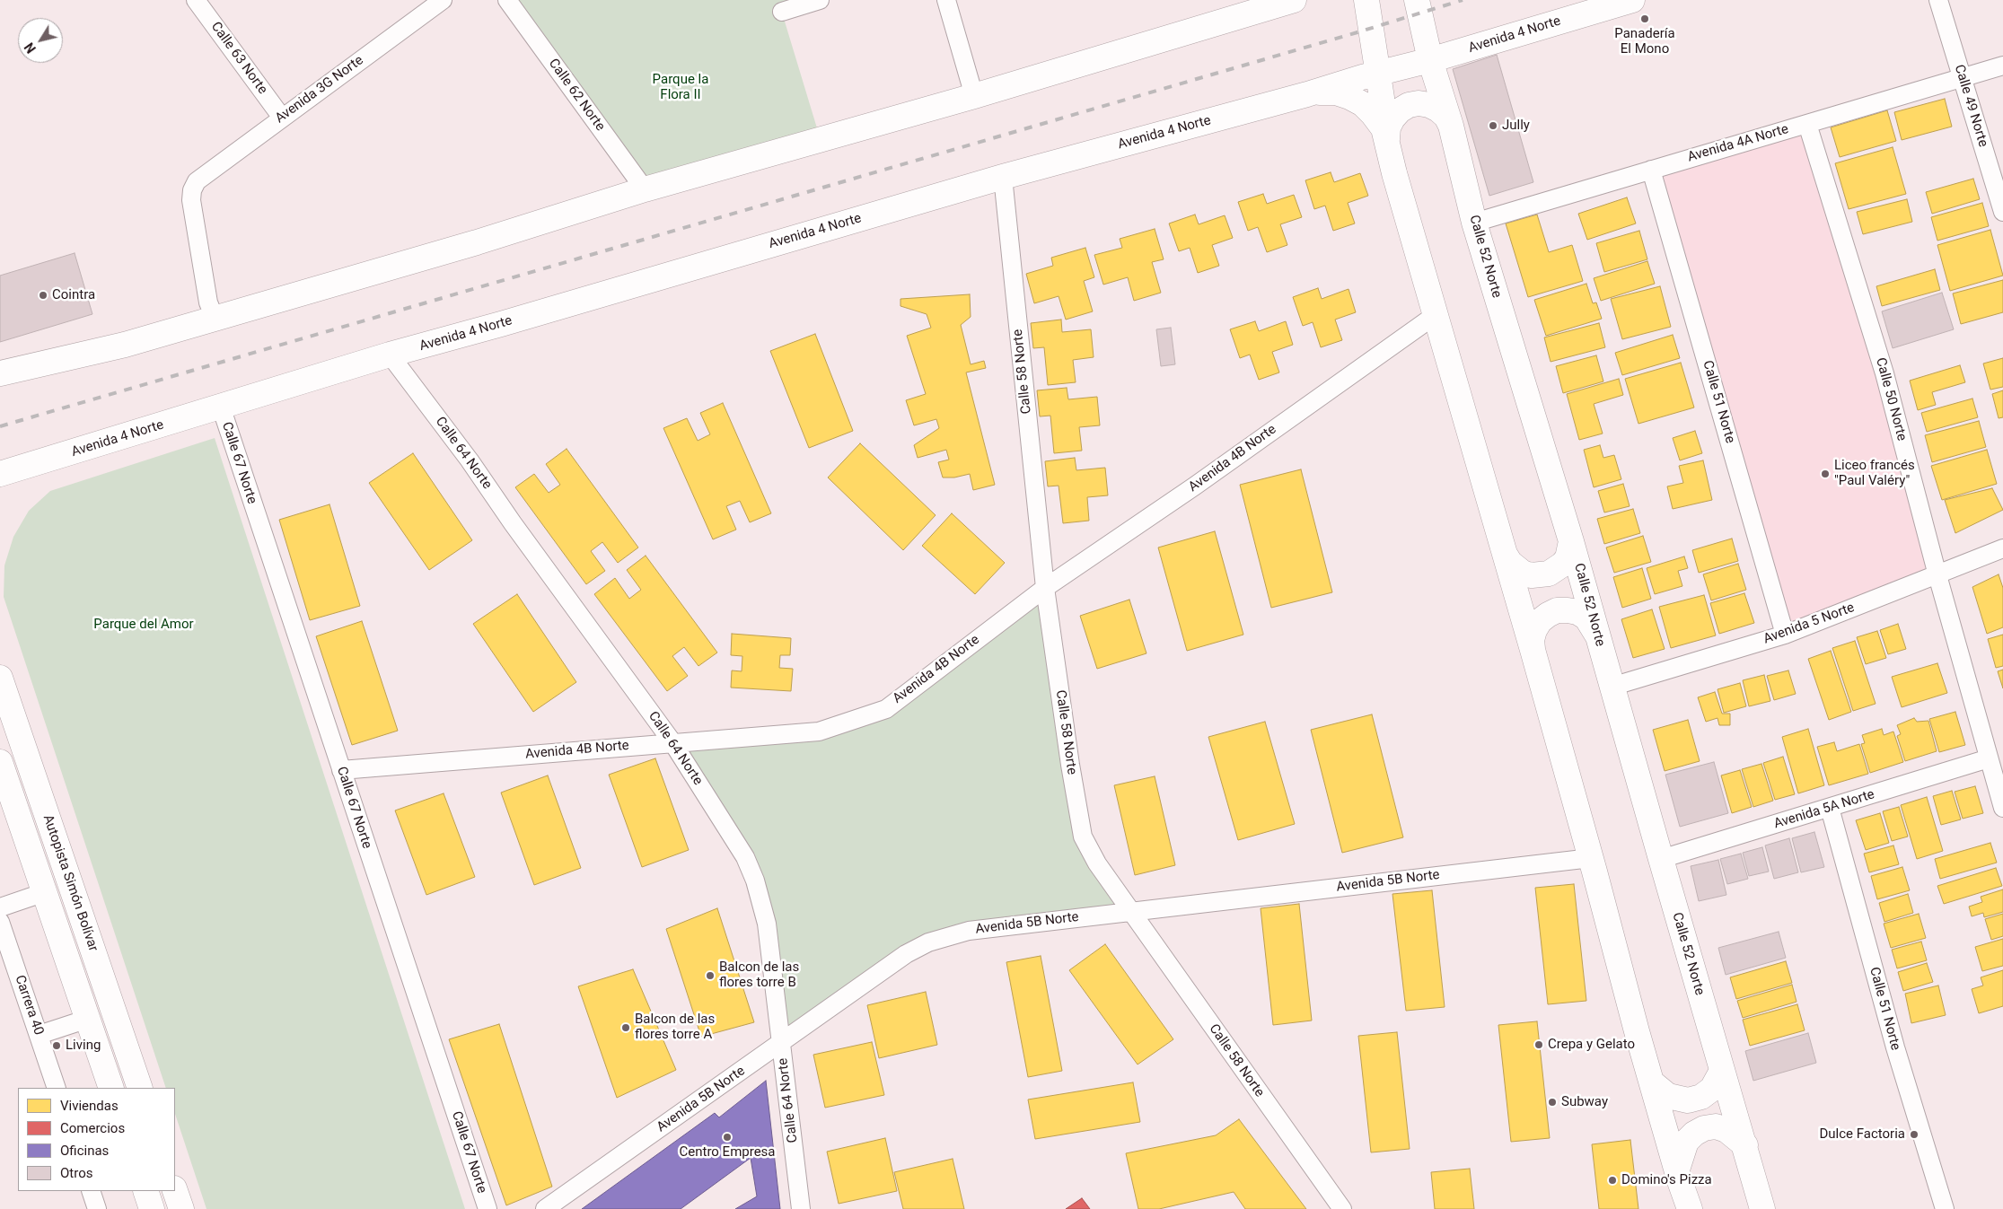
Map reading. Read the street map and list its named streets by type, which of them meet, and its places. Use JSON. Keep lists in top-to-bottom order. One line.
{"streets":{"main road":["Avenida 4 Norte","Calle 52 Norte","Autopista Simón Bolívar"],"street":["Calle 63 Norte","Avenida 3G Norte","Calle 62 Norte","Calle 49 Norte","Avenida 4A Norte","Calle 58 Norte","Calle 50 Norte","Calle 51 Norte","Calle 64 Norte","Avenida 4B Norte","Calle 67 Norte","Avenida 5 Norte","Avenida 5A Norte","Avenida 5B Norte","Carrera 40"]},"crossings":[["Avenida 4 Norte","Calle 52 Norte"],["Avenida 4 Norte","Calle 58 Norte"],["Avenida 4 Norte","Calle 64 Norte"],["Avenida 4 Norte","Calle 67 Norte"],["Calle 63 Norte","Avenida 3G Norte"],["Calle 49 Norte","Avenida 4A Norte"],["Avenida 4A Norte","Calle 52 Norte"],["Avenida 4A Norte","Calle 50 Norte"],["Avenida 4A Norte","Calle 51 Norte"],["Calle 52 Norte","Avenida 5 Norte"],["Calle 52 Norte","Avenida 5A Norte"],["Calle 58 Norte","Avenida 4B Norte"],["Calle 58 Norte","Avenida 5B Norte"],["Calle 50 Norte","Avenida 5 Norte"],["Calle 50 Norte","Avenida 5A Norte"],["Calle 51 Norte","Avenida 5 Norte"],["Calle 51 Norte","Avenida 5A Norte"],["Calle 64 Norte","Avenida 4B Norte"],["Calle 64 Norte","Avenida 5B Norte"],["Avenida 4B Norte","Calle 67 Norte"]],"parks":["Parque la Flora II","Parque del Amor"],"places":["Panadería El Mono","Jully","Cointra","Liceo francés \"Paul Valéry\"","Balcon de las flores torre B","Balcon de las flores torre A","Crepa y Gelato","Living","Subway","Dulce Factoria","Centro Empresa","Domino's Pizza"],"legend":["Viviendas","Comercios","Oficinas","Otros"],"north":"bottom left"}
